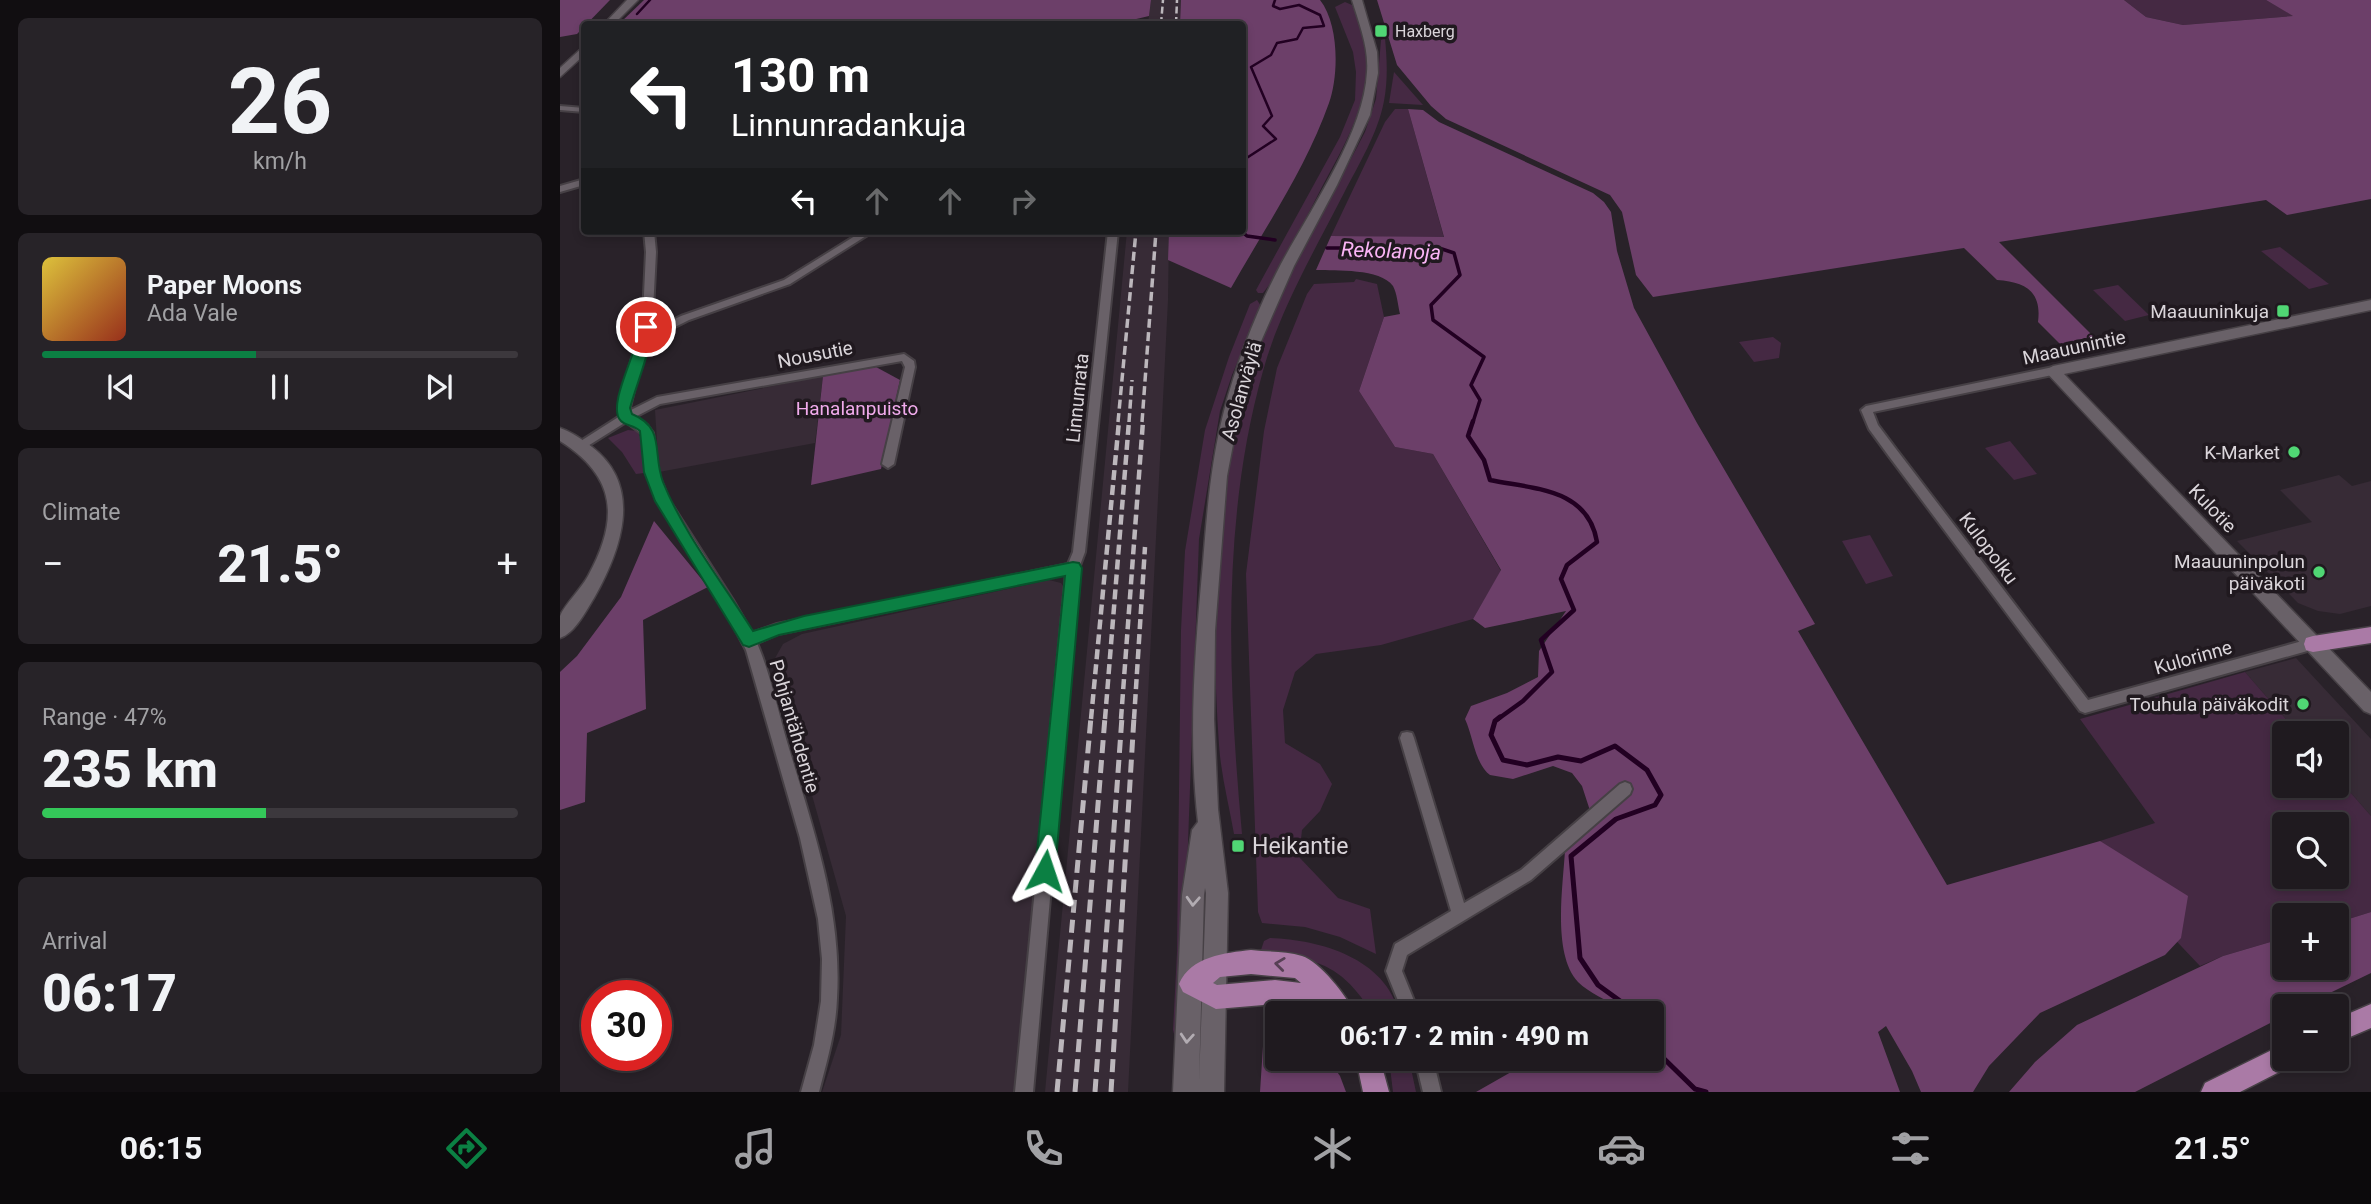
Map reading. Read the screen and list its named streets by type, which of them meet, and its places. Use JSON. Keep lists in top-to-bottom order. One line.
{"streets":{"main road":["Maauunintie","Asolanväylä","Kulotie"],"street":["Nousutie","Linnunrata","Kulopolku","Kulorinne","Pohjantähdentie"]},"crossings":[["Maauunintie","Kulotie"],["Maauunintie","Kulopolku"],["Nousutie","Pohjantähdentie"],["Kulotie","Kulorinne"],["Kulopolku","Kulorinne"]],"water":["Rekolanoja"],"parks":["Hanalanpuisto"],"places":{"transit":["Haxberg","Maauuninkuja","Heikantie"],"other":["K-Market","Maauuninpolun päiväkoti","Touhula päiväkodit"]},"page":{"tile":[["26","km/h"],"Climate",["Range · 47%","235 km"],["Arrival","06:17"]],"turn":["130 m","Linnunradankuja"],"song":["Paper Moons","Ada Vale"],"heat":["−","21.5°","+"],"map_buttons":["+","−"],"limit":"30","trip":"06:17 · 2 min · 490 m","tabs":["06:15","21.5°"]}}
